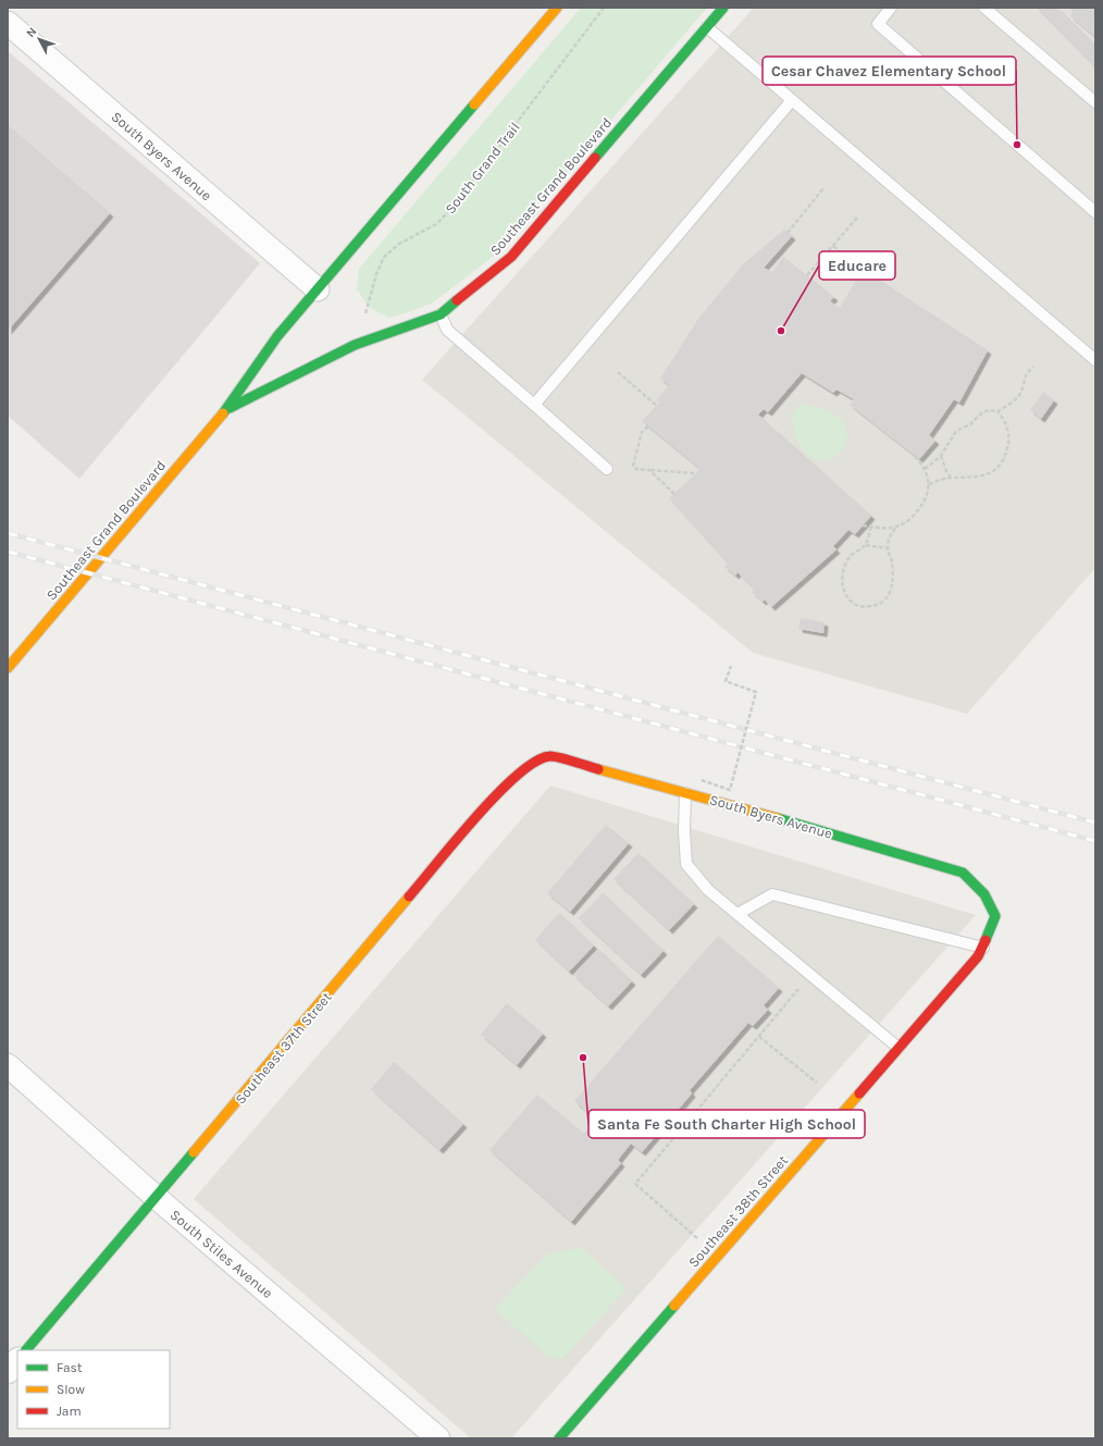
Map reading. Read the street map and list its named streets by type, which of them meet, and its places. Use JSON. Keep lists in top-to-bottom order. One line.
{"streets":{"street":["South Byers Avenue","Southeast Grand Boulevard","Southeast 37th Street","Southeast 38th Street","South Stiles Avenue"],"path":["South Grand Trail"]},"crossings":[["South Byers Avenue","Southeast Grand Boulevard"],["South Byers Avenue","Southeast 37th Street"],["South Byers Avenue","Southeast 38th Street"],["South Grand Trail","Southeast Grand Boulevard"],["Southeast 37th Street","South Stiles Avenue"]],"places":["Cesar Chavez Elementary School","Educare","Santa Fe South Charter High School"],"legend":["Fast","Slow","Jam"],"north":"top left"}
